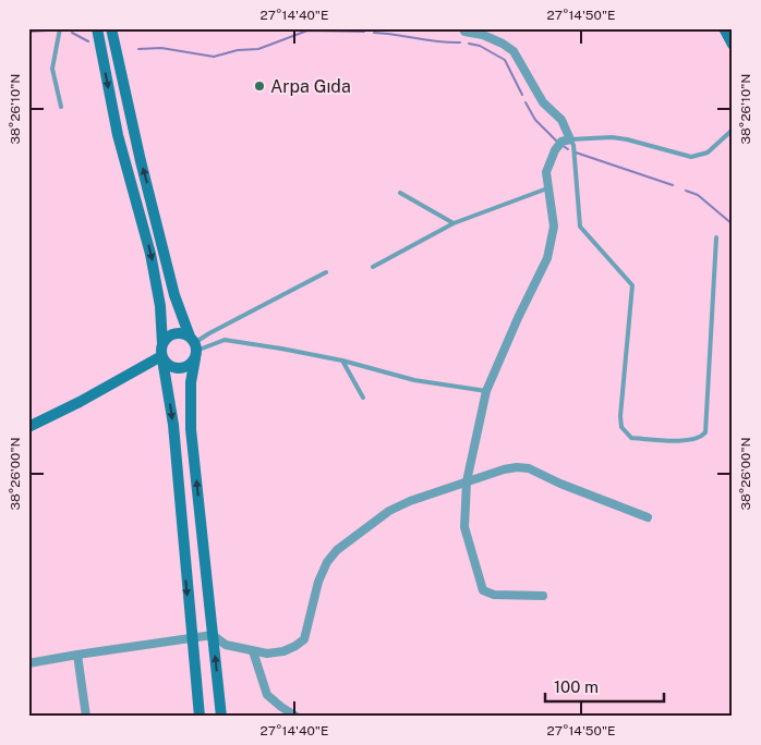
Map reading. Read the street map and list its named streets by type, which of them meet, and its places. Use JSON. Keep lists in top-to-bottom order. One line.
{"places":["Arpa Gıda"],"scale_bar":"100 m","coordinates":["27°14'40\"E","27°14'50\"E","38°26'10\"N","38°26'00\"N"]}
